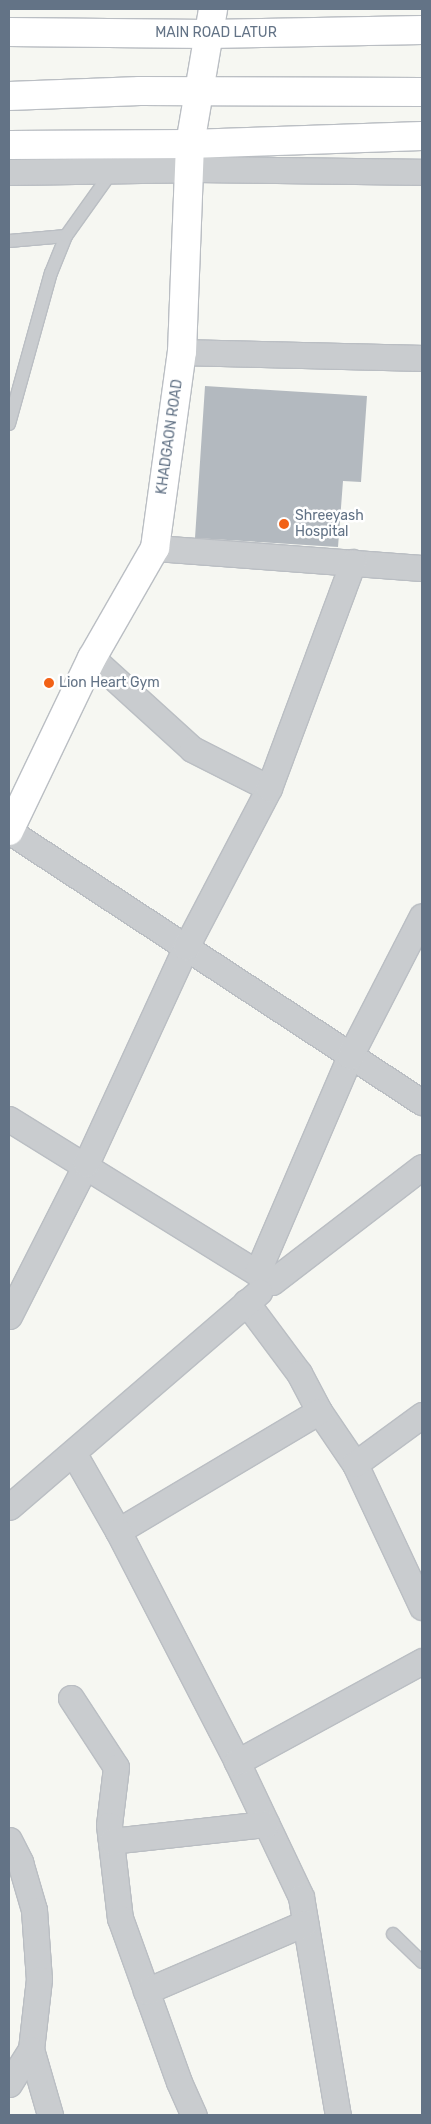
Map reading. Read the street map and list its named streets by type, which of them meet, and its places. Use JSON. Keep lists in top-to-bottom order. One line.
{"streets":{"street":["MAIN ROAD LATUR","KHADGAON ROAD"]},"crossings":[["MAIN ROAD LATUR","KHADGAON ROAD"]],"places":["Shreeyash Hospital","Lion Heart Gym"]}
